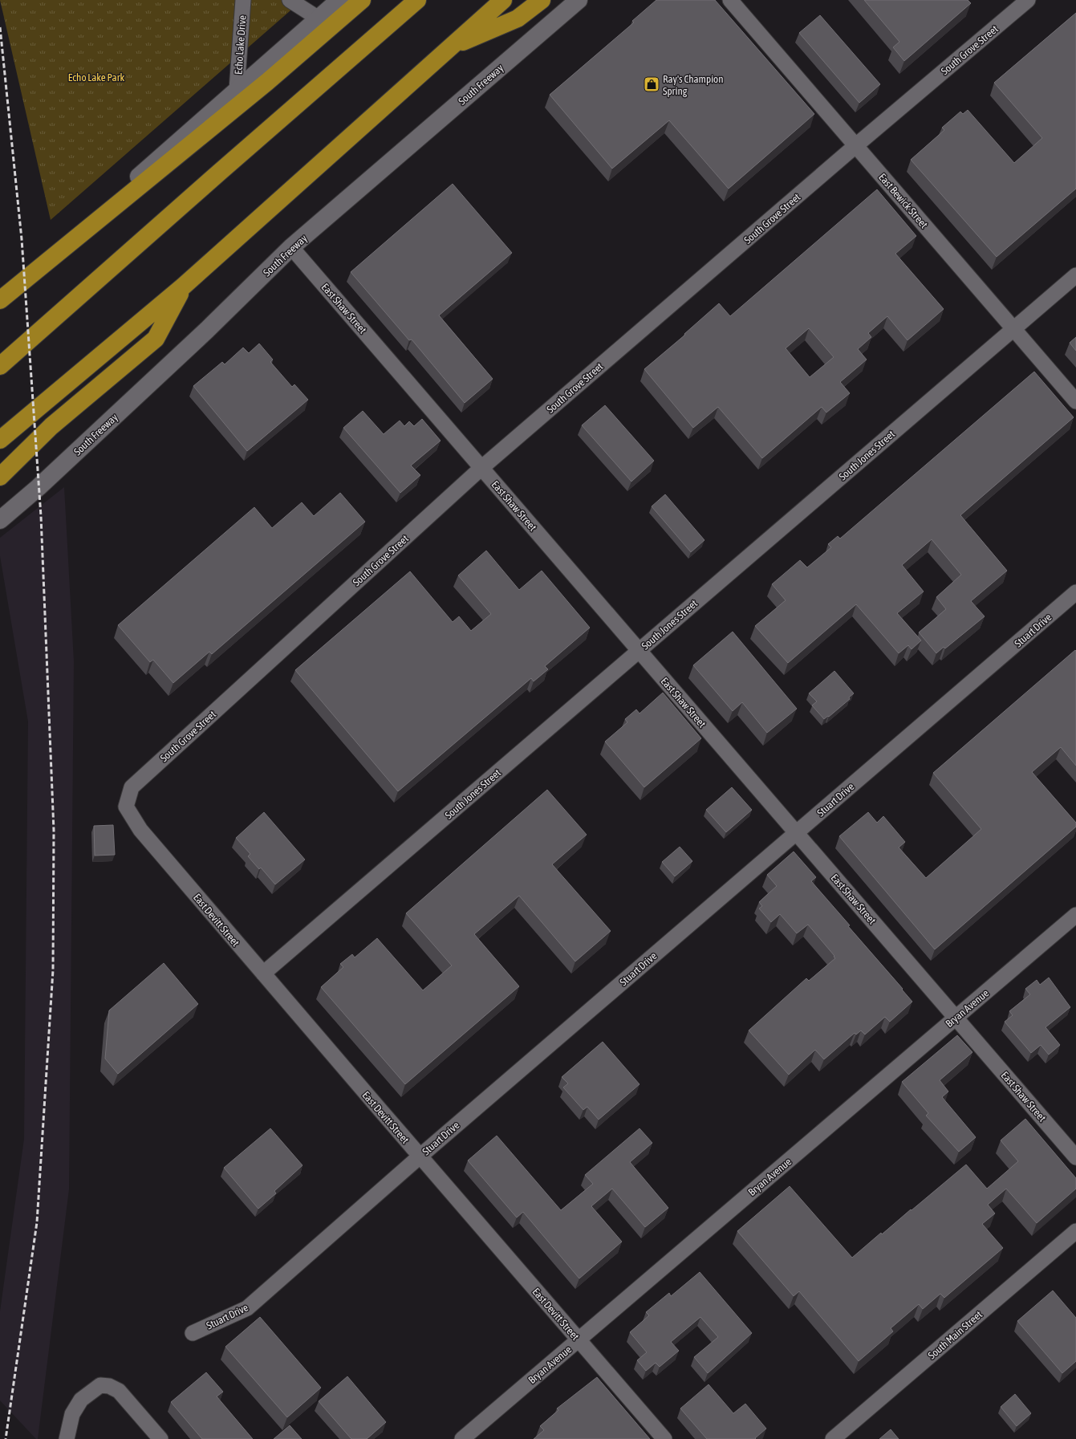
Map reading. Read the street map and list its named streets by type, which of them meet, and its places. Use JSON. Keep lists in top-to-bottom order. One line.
{"streets":{"main road":["South Freeway"],"street":["Echo Lake Drive","South Grove Street","East Bewick Street","East Shaw Street","South Jones Street","Stuart Drive","East Devitt Street","Bryan Avenue","South Main Street"]},"crossings":[["South Grove Street","East Bewick Street"],["South Grove Street","East Shaw Street"],["South Grove Street","East Devitt Street"],["South Freeway","East Shaw Street"],["East Bewick Street","South Jones Street"],["East Shaw Street","South Jones Street"],["East Shaw Street","Stuart Drive"],["East Shaw Street","Bryan Avenue"],["South Jones Street","East Devitt Street"],["Stuart Drive","East Devitt Street"],["East Devitt Street","Bryan Avenue"]],"parks":["Echo Lake Park"],"places":{"shop":["Ray's Champion Spring"]}}
